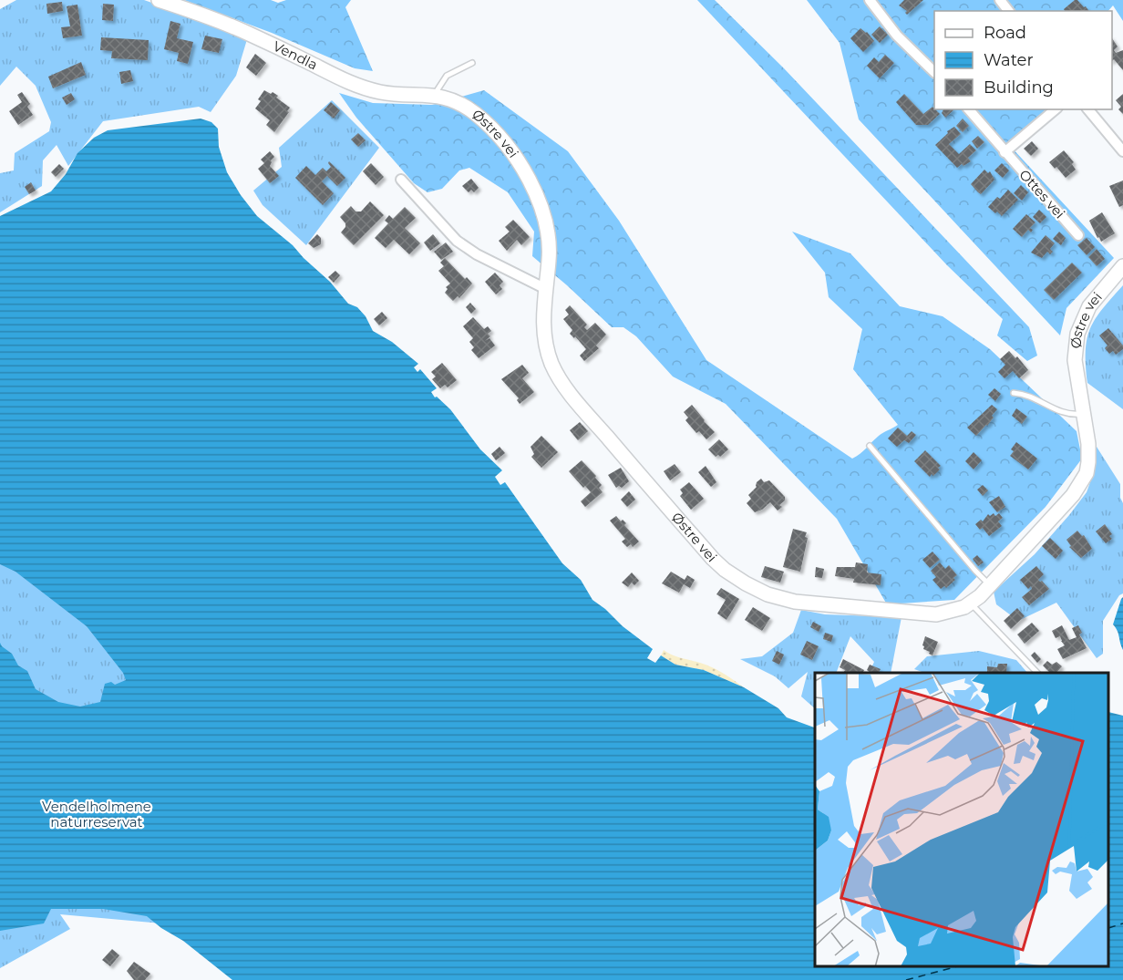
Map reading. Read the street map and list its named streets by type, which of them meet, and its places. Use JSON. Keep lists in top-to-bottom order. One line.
{"streets":{"street":["Vendla","Østre vei","Ottes vei"]},"crossings":[["Vendla","Østre vei"]],"parks":["Vendelholmene naturreservat"],"legend":["Road","Water","Building"]}
